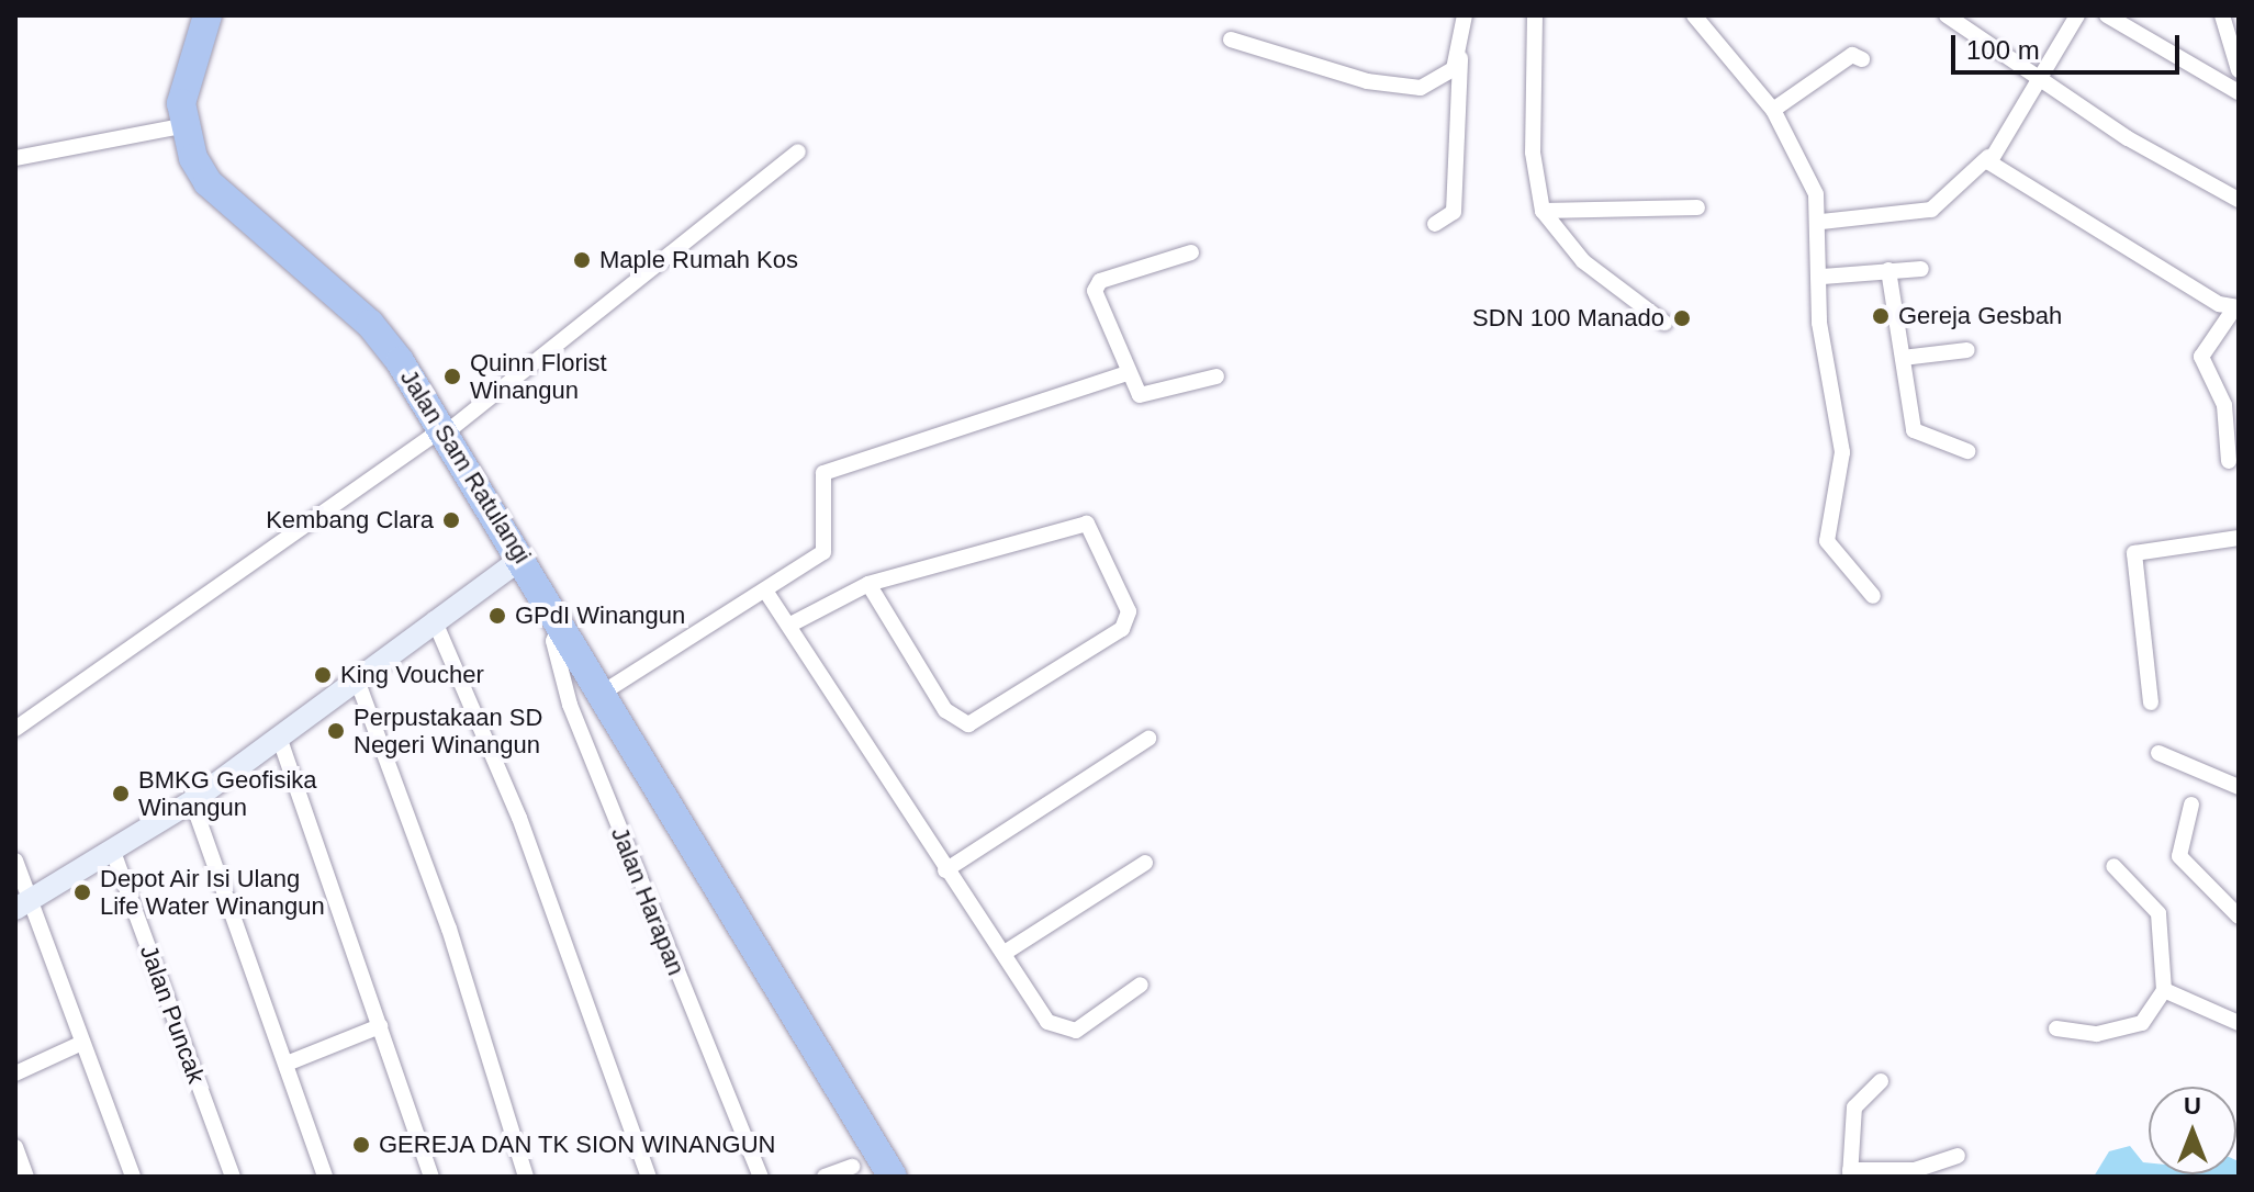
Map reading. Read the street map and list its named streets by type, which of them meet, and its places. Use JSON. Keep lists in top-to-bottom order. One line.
{"streets":{"highway":["Jalan Sam Ratulangi"],"street":["Jalan Harapan","Jalan Puncak"]},"crossings":[["Jalan Sam Ratulangi","Jalan Harapan"]],"places":["Maple Rumah Kos","Gereja Gesbah","SDN 100 Manado","Quinn Florist Winangun","Kembang Clara","GPdI Winangun","King Voucher","Perpustakaan SD Negeri Winangun","BMKG Geofisika Winangun","Depot Air Isi Ulang Life Water Winangun","GEREJA DAN TK SION WINANGUN"],"scale_bar":"100 m","north":"top"}
